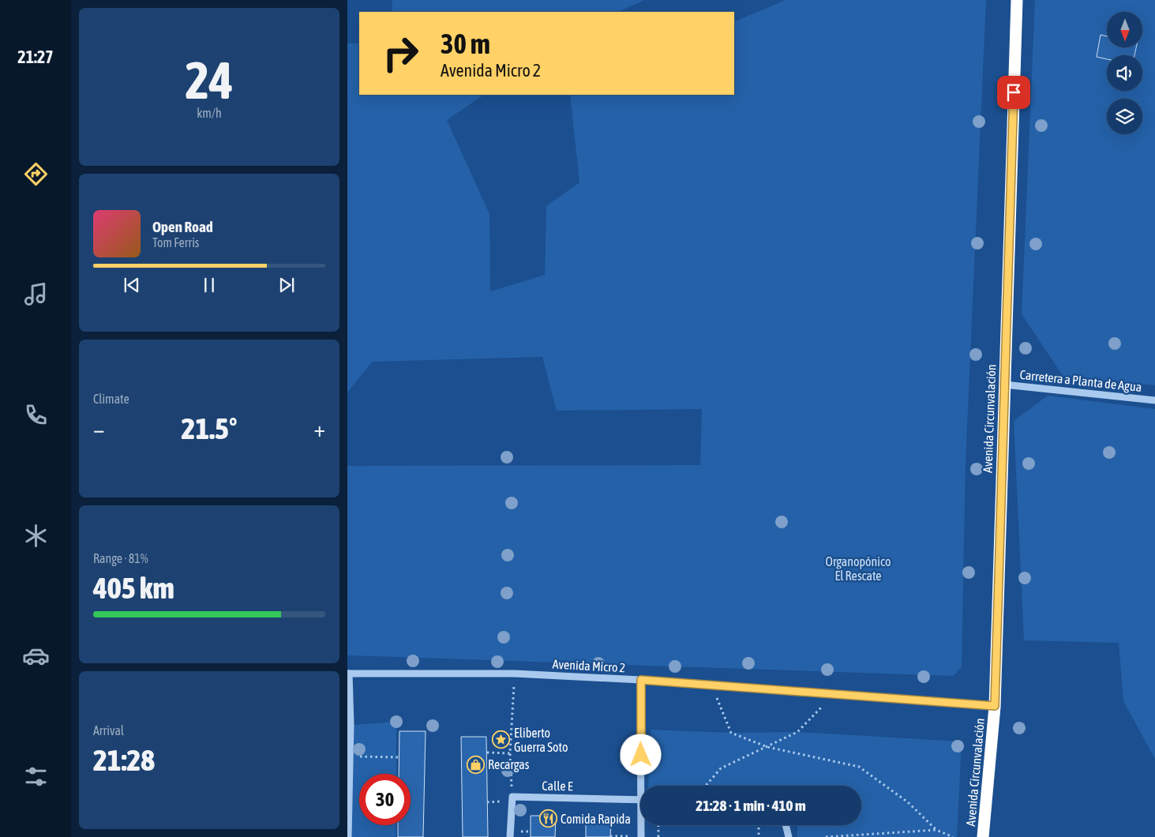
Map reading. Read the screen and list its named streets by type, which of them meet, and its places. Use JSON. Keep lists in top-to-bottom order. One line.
{"streets":{"highway":["Avenida Circunvalación"],"street":["Carretera a Planta de Agua","Avenida Micro 2","Calle E"]},"crossings":[["Carretera a Planta de Agua","Avenida Circunvalación"],["Avenida Circunvalación","Avenida Micro 2"]],"parks":["Organopónico El Rescate"],"places":{"place":["Eliberto Guerra Soto"],"shop":["Recargas"],"restaurant":["Comida Rapida"]},"north":"bottom","page":{"tabs":"21:27","tile":[["24","km/h"],"Climate",["Range · 81%","405 km"],["Arrival","21:28"]],"turn":["30 m","Avenida Micro 2"],"song":["Open Road","Tom Ferris"],"heat":["−","21.5°","+"],"limit":"30","trip":"21:28 · 1 min · 410 m"}}
